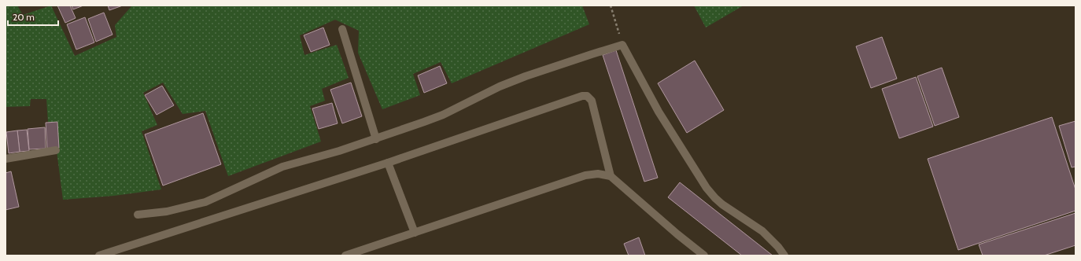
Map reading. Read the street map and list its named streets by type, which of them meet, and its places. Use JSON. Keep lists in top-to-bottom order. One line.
{"scale_bar":"20 m"}
